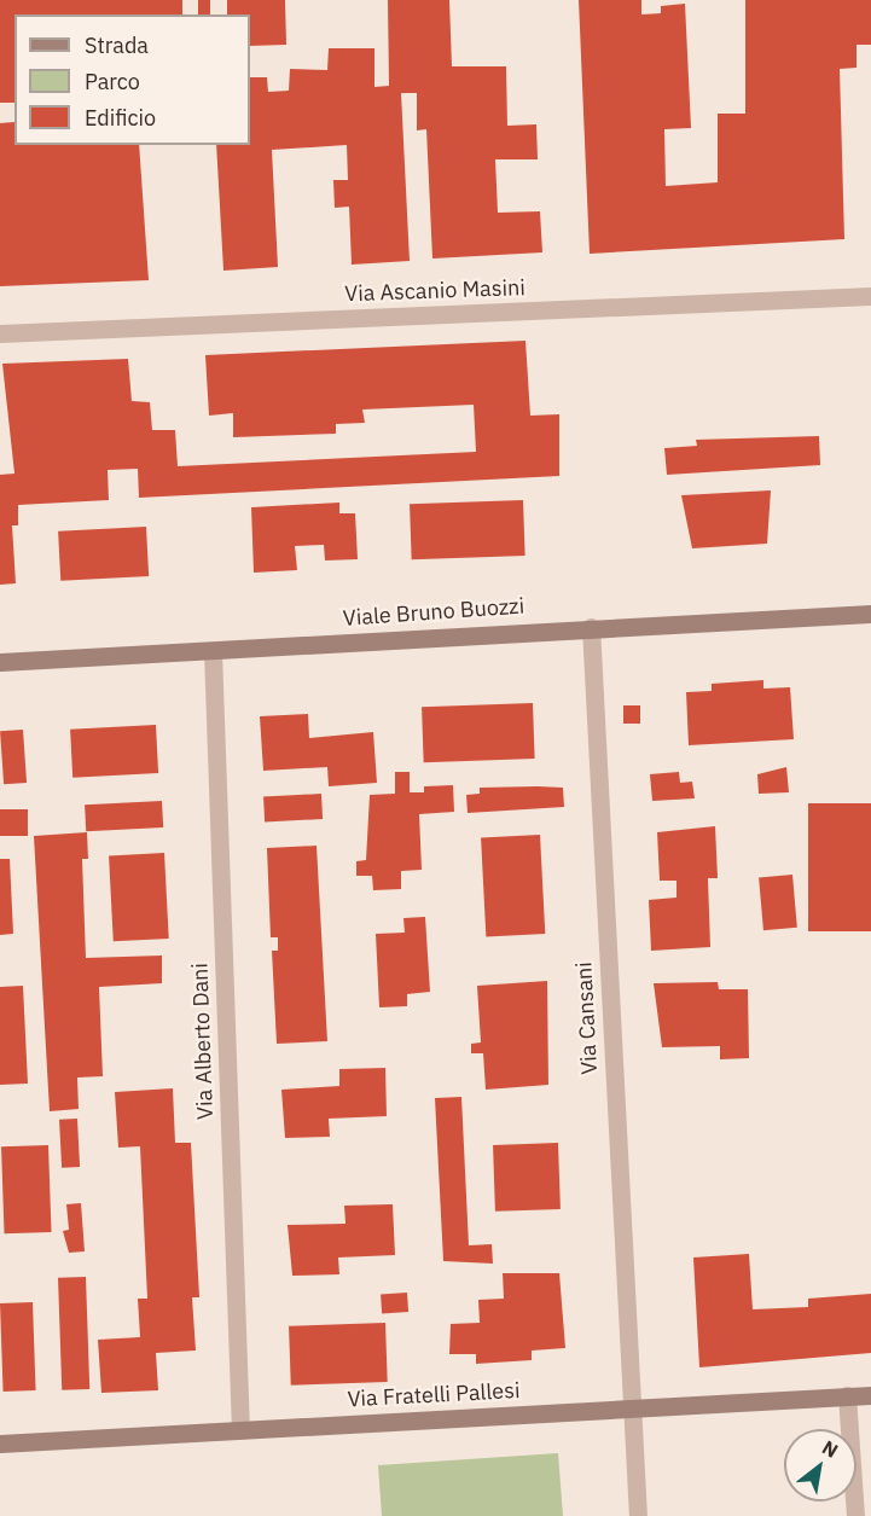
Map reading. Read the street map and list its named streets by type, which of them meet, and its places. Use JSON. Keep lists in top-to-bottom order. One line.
{"streets":{"main road":["Viale Bruno Buozzi","Via Fratelli Pallesi"],"street":["Via Ascanio Masini","Via Cansani","Via Alberto Dani"]},"crossings":[["Viale Bruno Buozzi","Via Cansani"],["Viale Bruno Buozzi","Via Alberto Dani"],["Via Cansani","Via Fratelli Pallesi"],["Via Alberto Dani","Via Fratelli Pallesi"]],"legend":["Strada","Parco","Edificio"],"north":"top right"}
